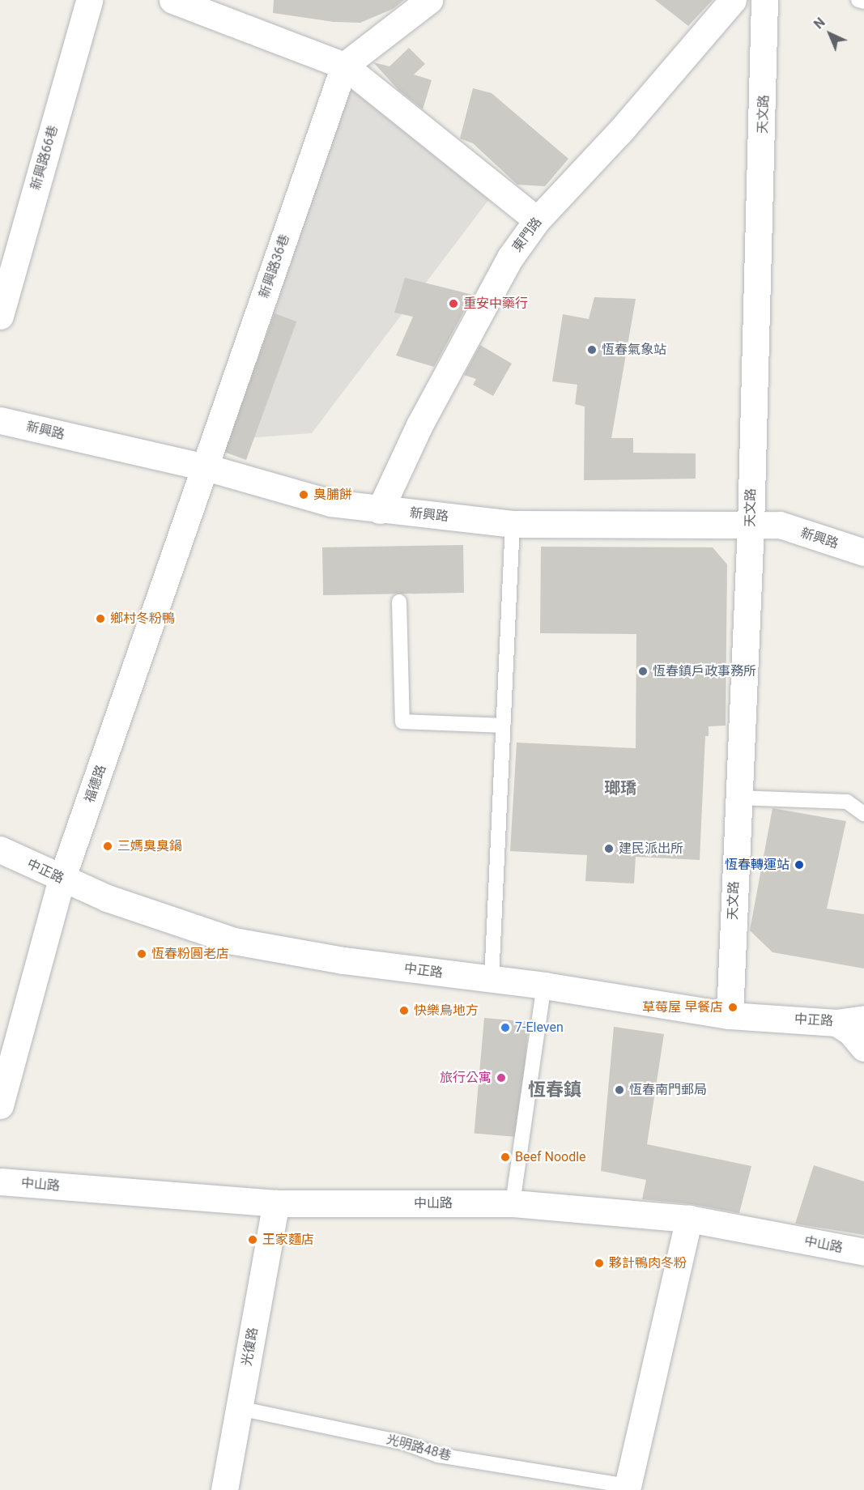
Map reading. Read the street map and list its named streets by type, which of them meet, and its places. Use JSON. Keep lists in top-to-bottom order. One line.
{"streets":{"street":["天文路","新興路66巷","東門路","新興路36巷","新興路","福德路","中正路","中山路","光復路","光明路48巷"]},"crossings":[["天文路","新興路"],["天文路","中正路"],["東門路","新興路"],["新興路36巷","新興路"],["新興路36巷","福德路"],["新興路","福德路"],["福德路","中正路"],["中山路","光復路"],["中山路","光明路48巷"],["光復路","光明路48巷"]],"districts":["瑯𤩝","恆春鎮"],"places":["重安中藥行","恆春氣象站","臭脯餅","鄉村冬粉鴨","恆春鎮戶政事務所","三媽臭臭鍋","建民派出所","恆春轉運站","恆春粉圓老店","草莓屋 早餐店","快樂鳥地方","7-Eleven","旅行公寓","恆春南門郵局","Beef Noodle","王家麵店","夥計鴨肉冬粉"],"north":"top left"}
